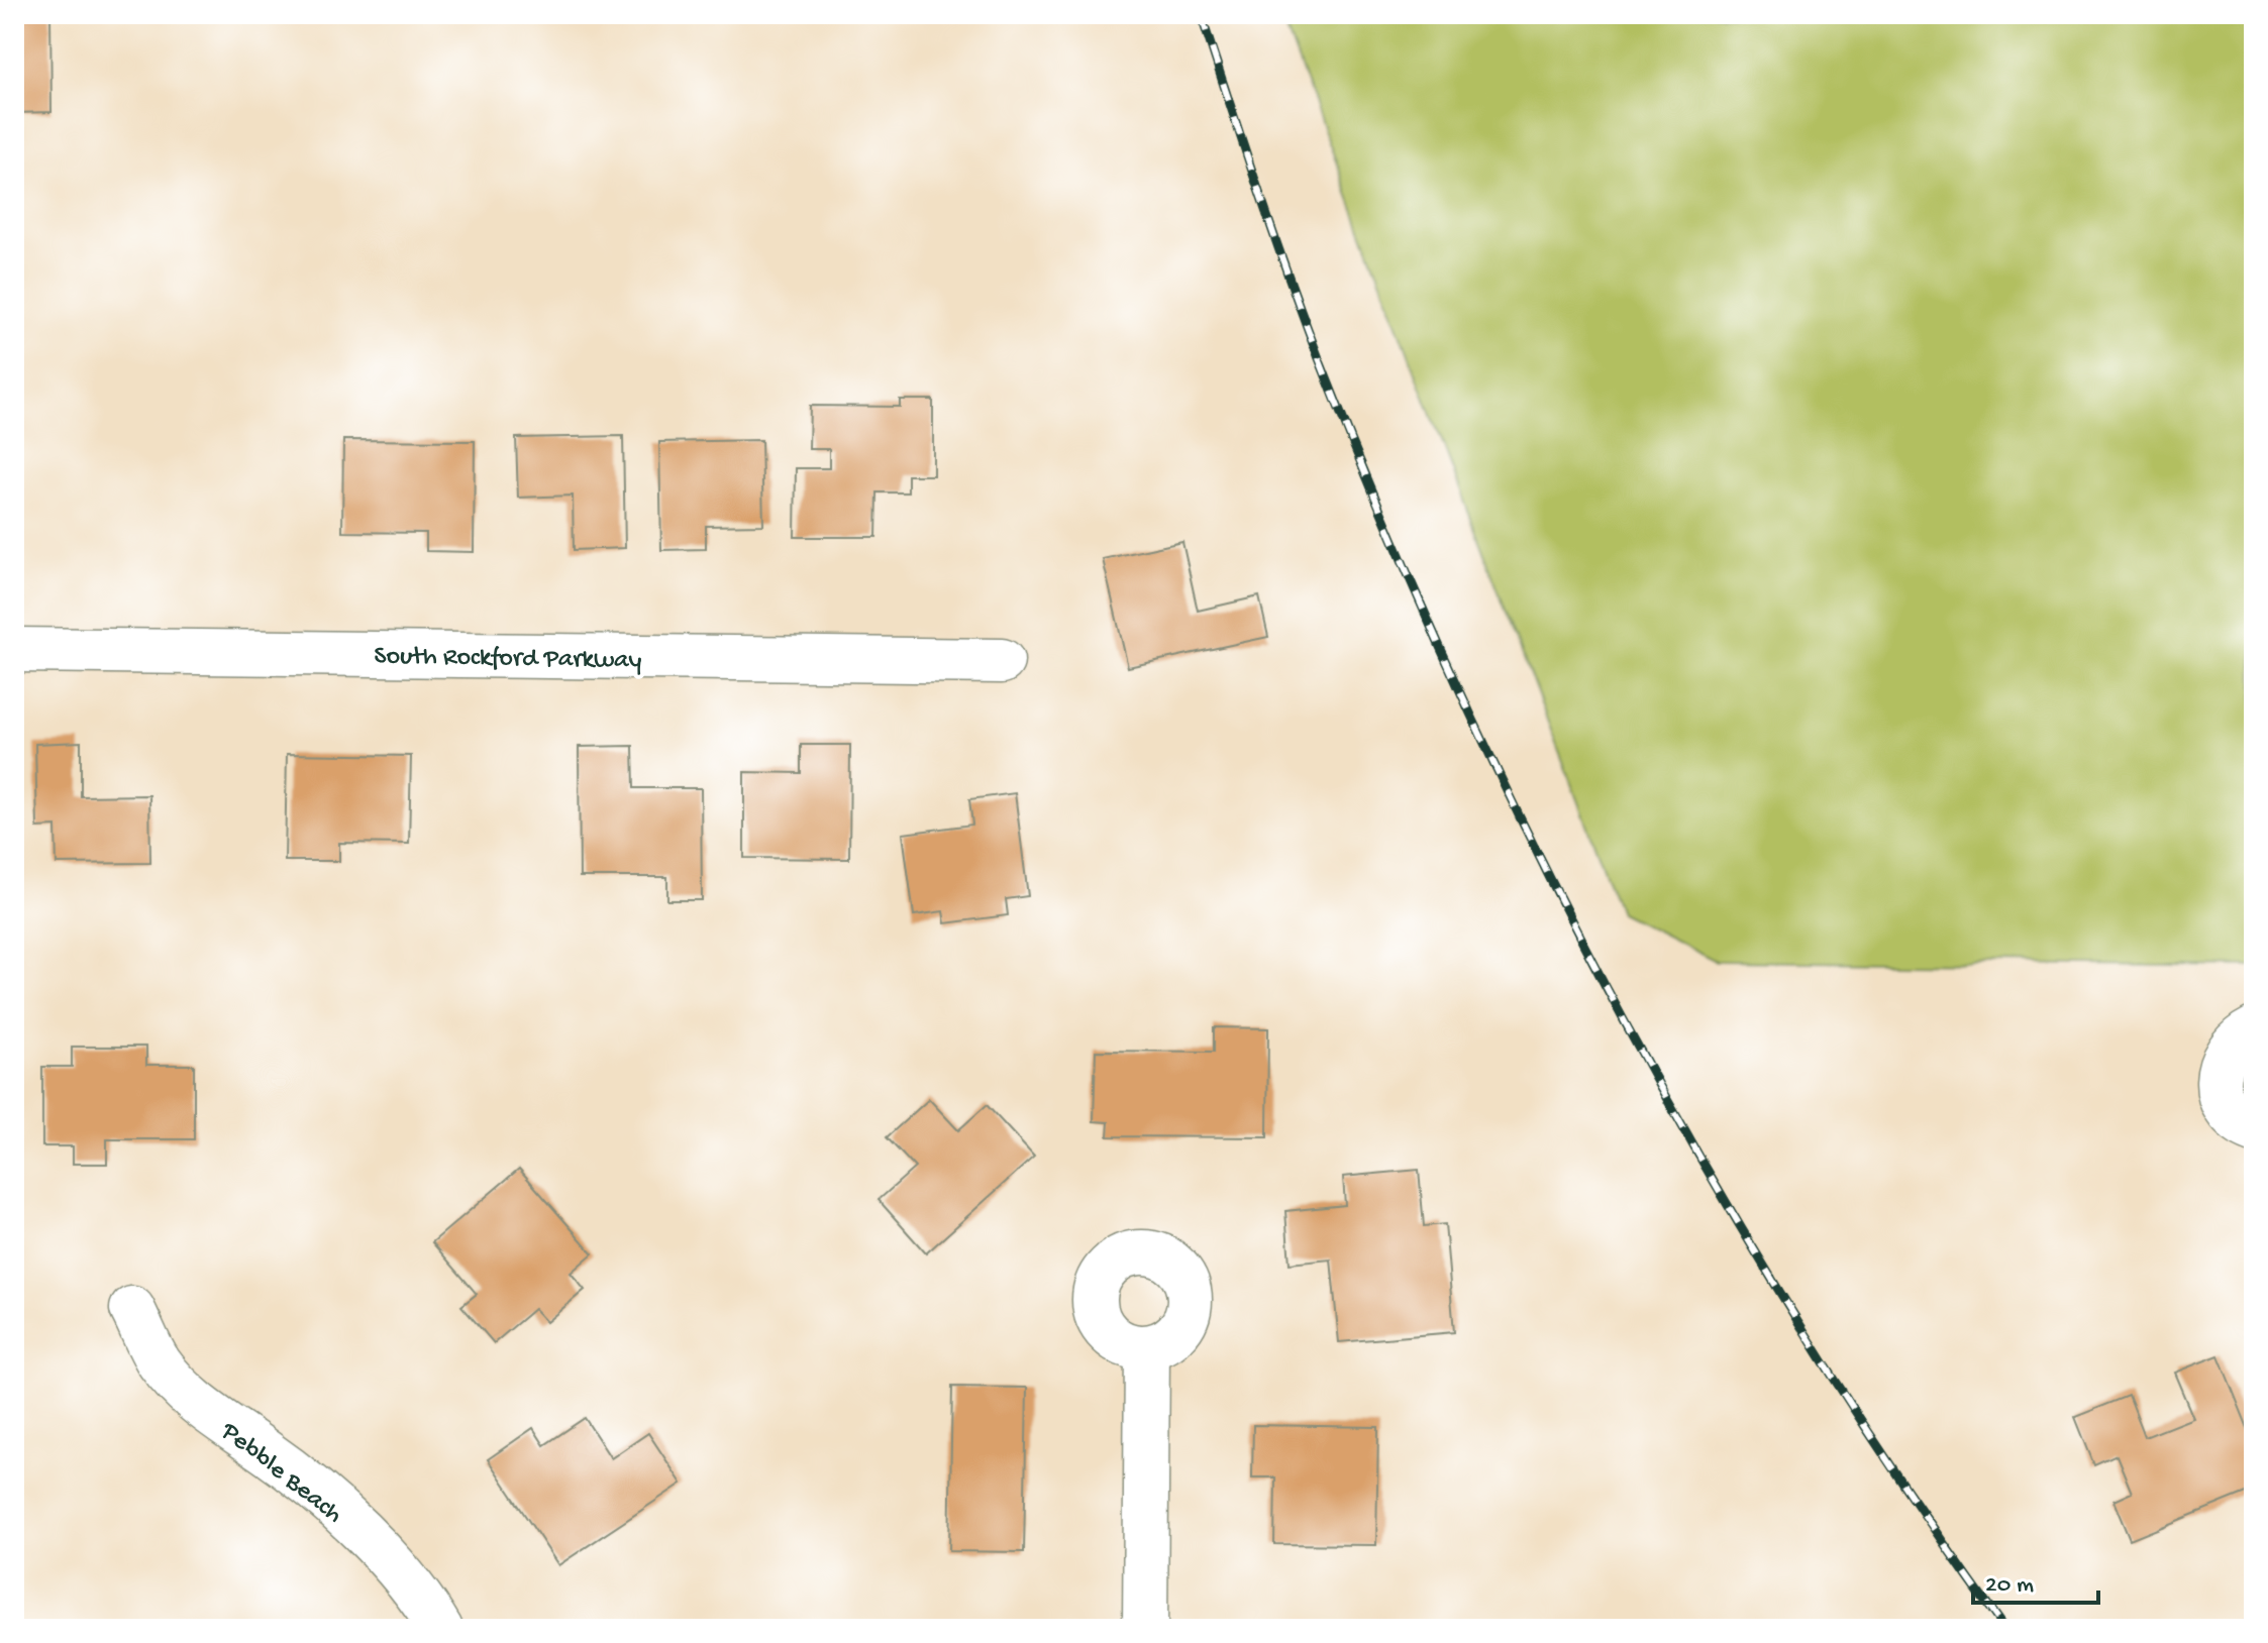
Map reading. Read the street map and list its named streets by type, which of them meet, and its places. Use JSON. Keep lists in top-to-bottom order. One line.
{"streets":{"street":["South Rockford Parkway","Pebble Beach"]},"scale_bar":"20 m"}
